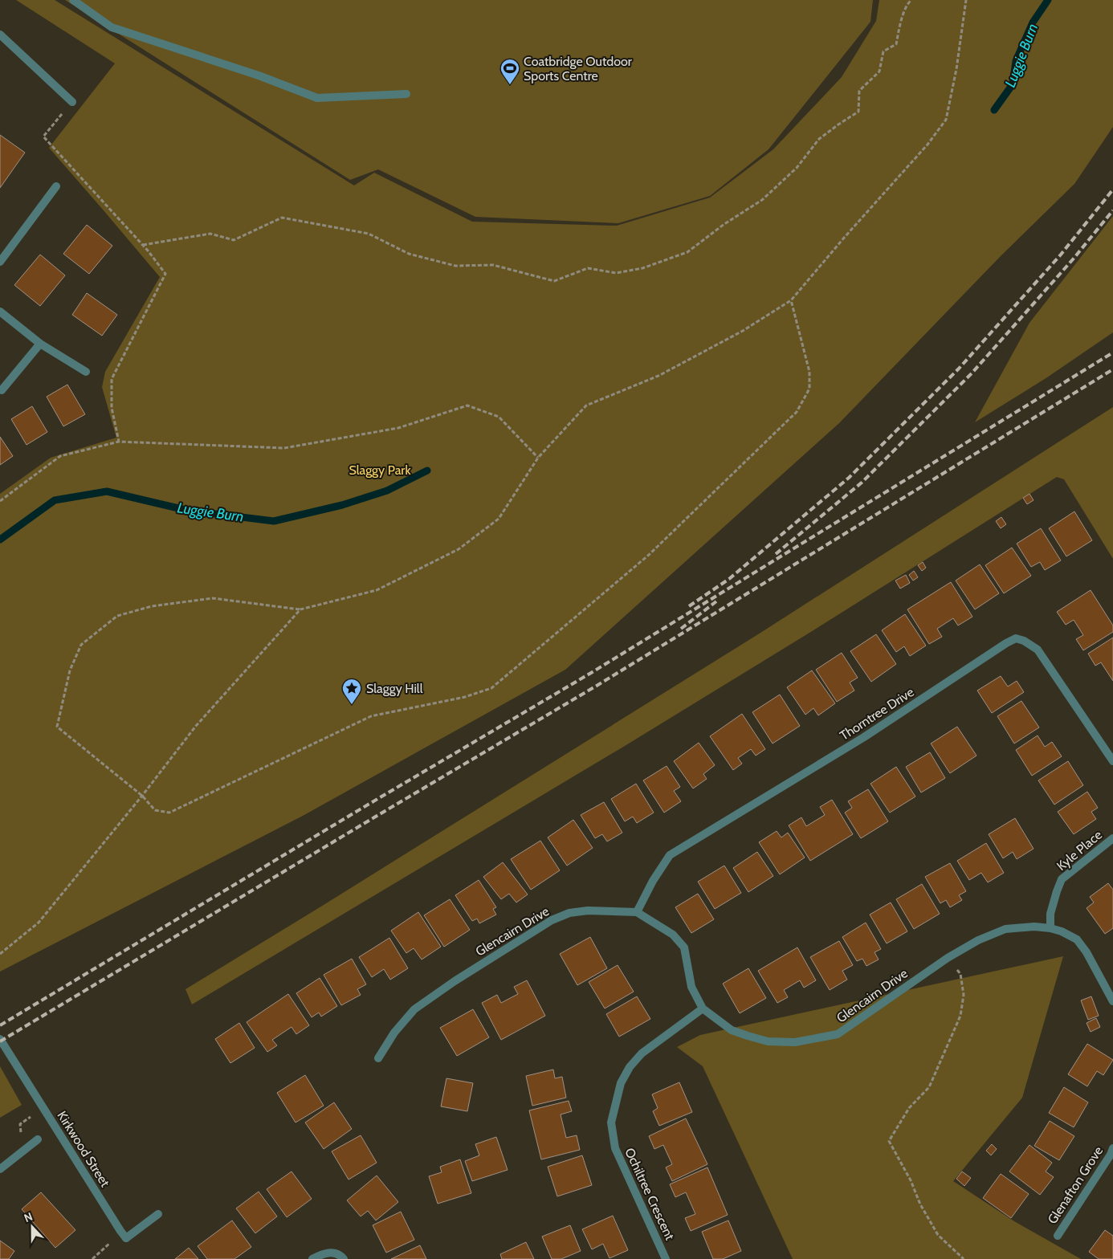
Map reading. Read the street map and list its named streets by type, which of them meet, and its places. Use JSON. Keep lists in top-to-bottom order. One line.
{"streets":{"street":["Thorntree Drive","Kyle Place","Glencairn Drive","Kirkwood Street","Glenafton Grove","Ochiltree Crescent"]},"crossings":[["Thorntree Drive","Glencairn Drive"],["Kyle Place","Glencairn Drive"],["Glencairn Drive","Ochiltree Crescent"]],"water":["Luggie Burn"],"parks":["Slaggy Park"],"places":{"sports":["Coatbridge Outdoor Sports Centre"],"place":["Slaggy Hill"]},"north":"top"}
